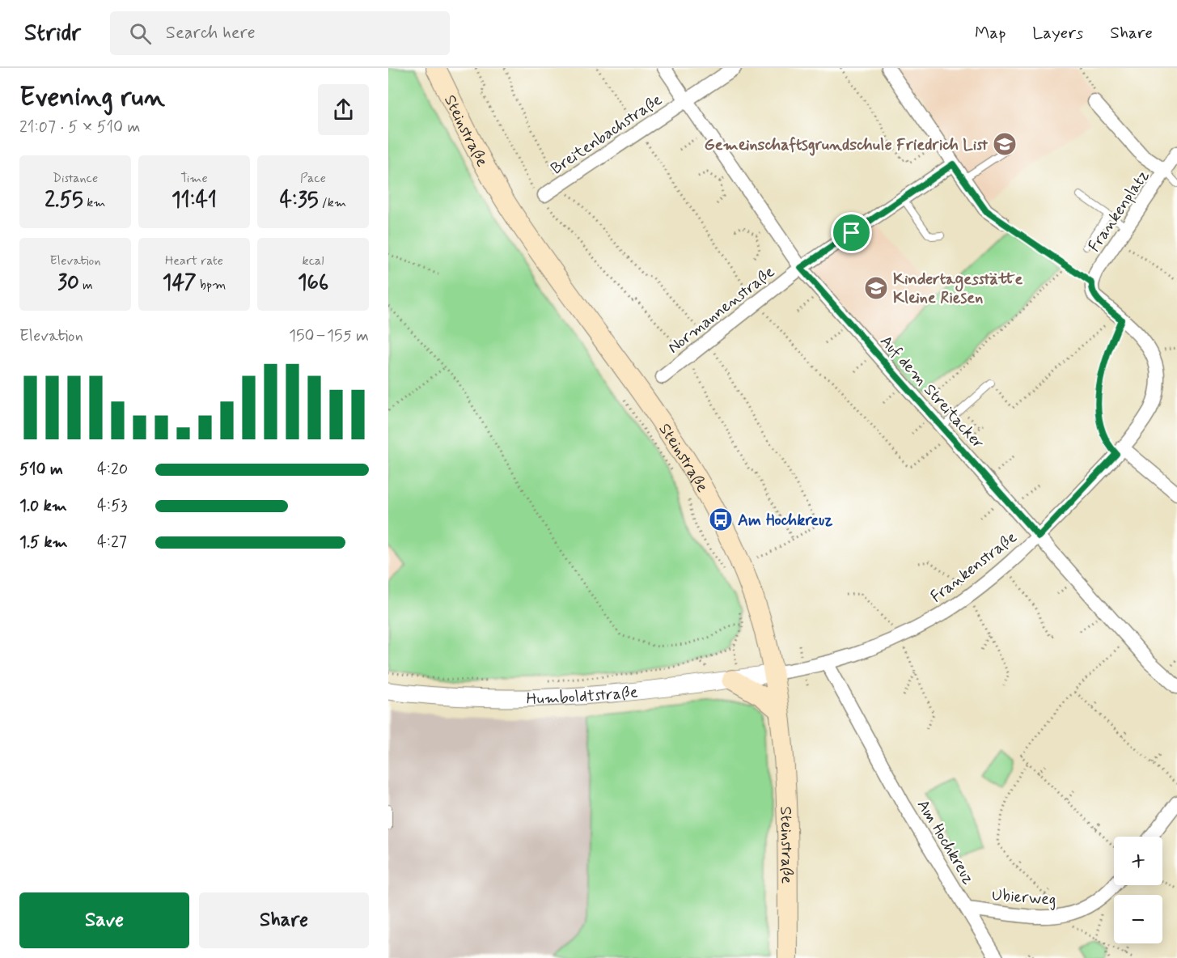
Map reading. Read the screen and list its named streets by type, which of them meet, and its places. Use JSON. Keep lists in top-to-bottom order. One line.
{"streets":{"main road":["Steinstraße"],"street":["Breitenbachstraße","Frankenplatz","Normannenstraße","Auf dem Streitacker","Frankenstraße","Humboldtstraße","Am Hochkreuz","Ubierweg"]},"crossings":[["Steinstraße","Frankenstraße"],["Steinstraße","Humboldtstraße"],["Breitenbachstraße","Auf dem Streitacker"],["Normannenstraße","Auf dem Streitacker"],["Auf dem Streitacker","Frankenstraße"],["Frankenstraße","Humboldtstraße"],["Frankenstraße","Am Hochkreuz"],["Am Hochkreuz","Ubierweg"]],"places":{"school or university":["Gemeinschaftsgrundschule Friedrich List","Kindertagesstätte Kleine Riesen"],"bus stop":["Am Hochkreuz"]},"page":{"header":"Stridr","search":"Search here","nav":["Map","Layers","Share"],"heading":["Evening run","21:07 · 5 × 510 m"],"stats":[["Distance","2.55 km"],["Time","11:41"],["Pace","4:35 /km"],["Elevation","30 m"],["Heart rate","147 bpm"],["kcal","166"]],"chart":["Elevation","150–155 m"],"list":[{"name":"510 m","note":"4:20"},{"name":"1.0 km","note":"4:53"},{"name":"1.5 km","note":"4:27"}],"map_buttons":["+","−"],"buttons":["Save","Share"]}}
